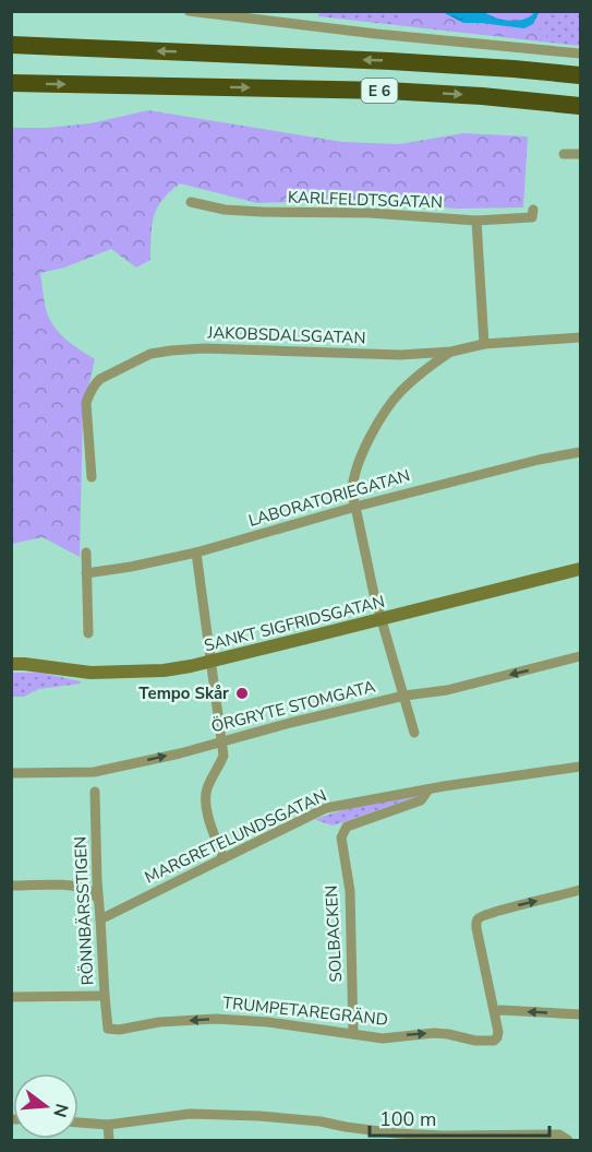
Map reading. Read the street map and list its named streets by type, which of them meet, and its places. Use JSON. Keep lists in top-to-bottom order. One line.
{"streets":{"highway":["E 6"],"street":["KARLFELDTSGATAN","JAKOBSDALSGATAN","LABORATORIEGATAN","SANKT SIGFRIDSGATAN","ÖRGRYTE STOMGATA","MARGRETELUNDSGATAN","RÖNNBÄRSSTIGEN","SOLBACKEN","TRUMPETAREGRÄND"]},"crossings":[["MARGRETELUNDSGATAN","RÖNNBÄRSSTIGEN"],["MARGRETELUNDSGATAN","SOLBACKEN"],["RÖNNBÄRSSTIGEN","TRUMPETAREGRÄND"],["SOLBACKEN","TRUMPETAREGRÄND"]],"places":["Tempo Skår"],"scale_bar":"100 m","north":"right"}
